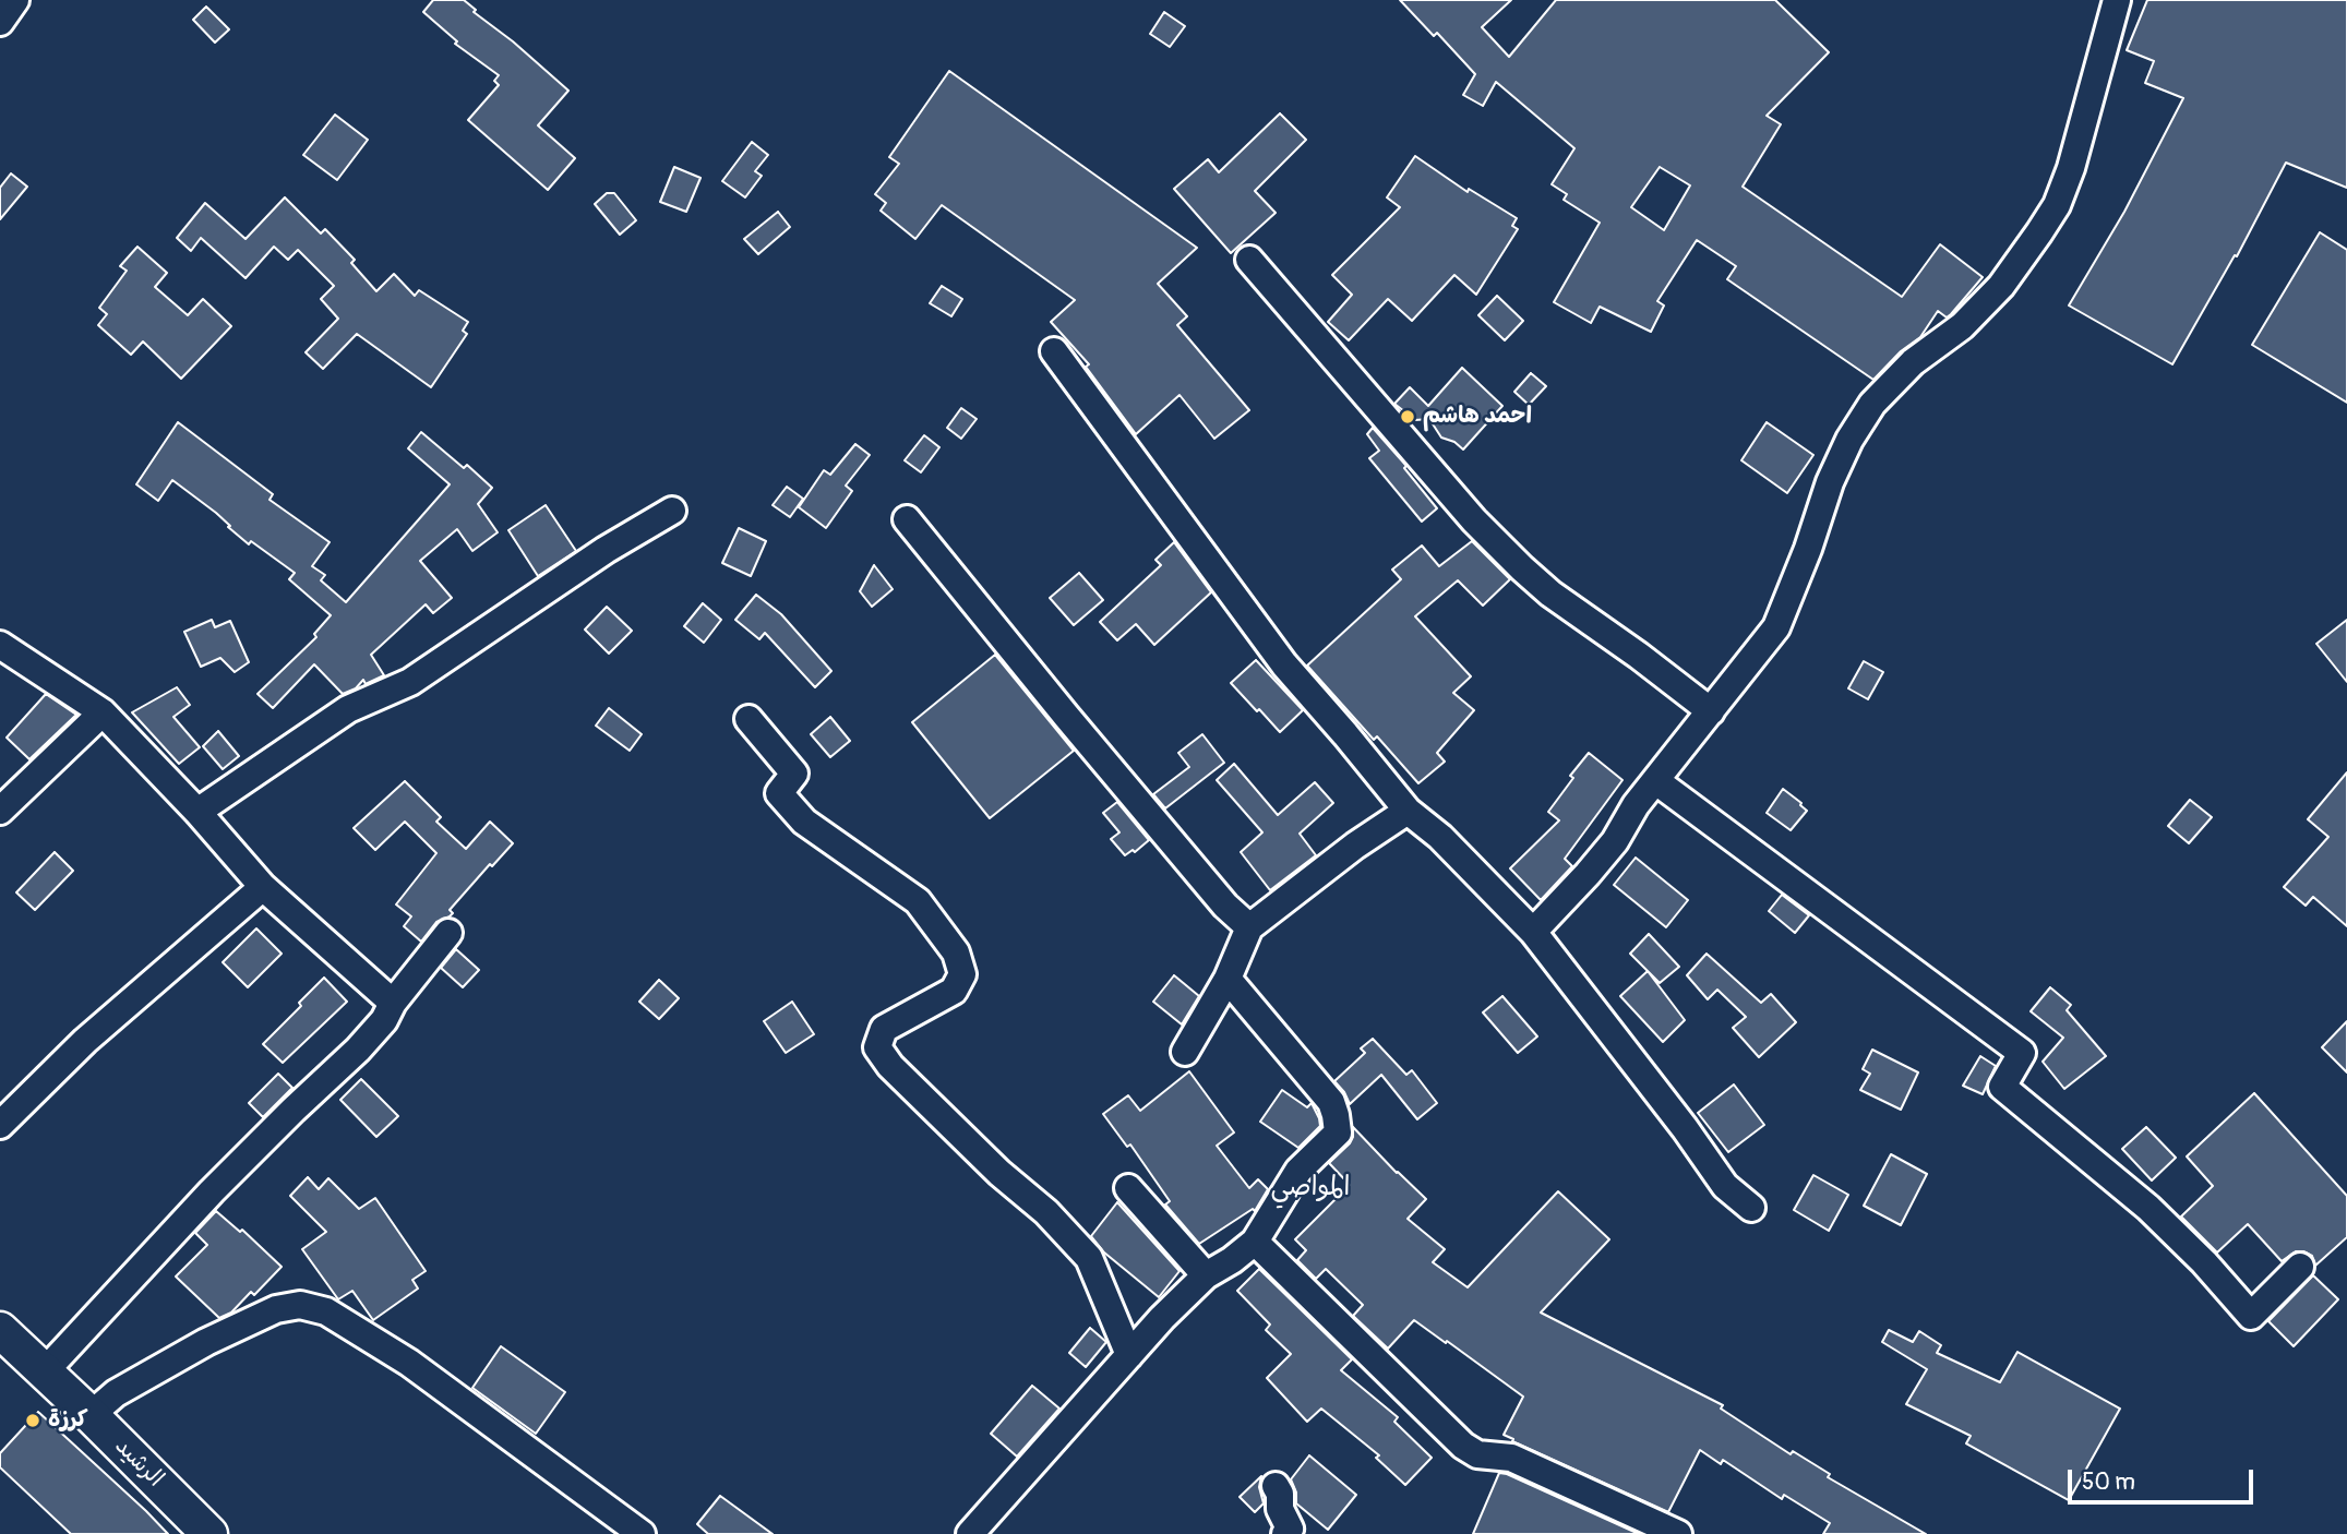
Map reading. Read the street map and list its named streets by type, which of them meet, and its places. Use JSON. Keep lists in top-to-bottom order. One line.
{"streets":{"main road":["الرشيد"]},"districts":["المواصي"],"places":["احمد هاشم","كرزة"],"scale_bar":"50 m"}
